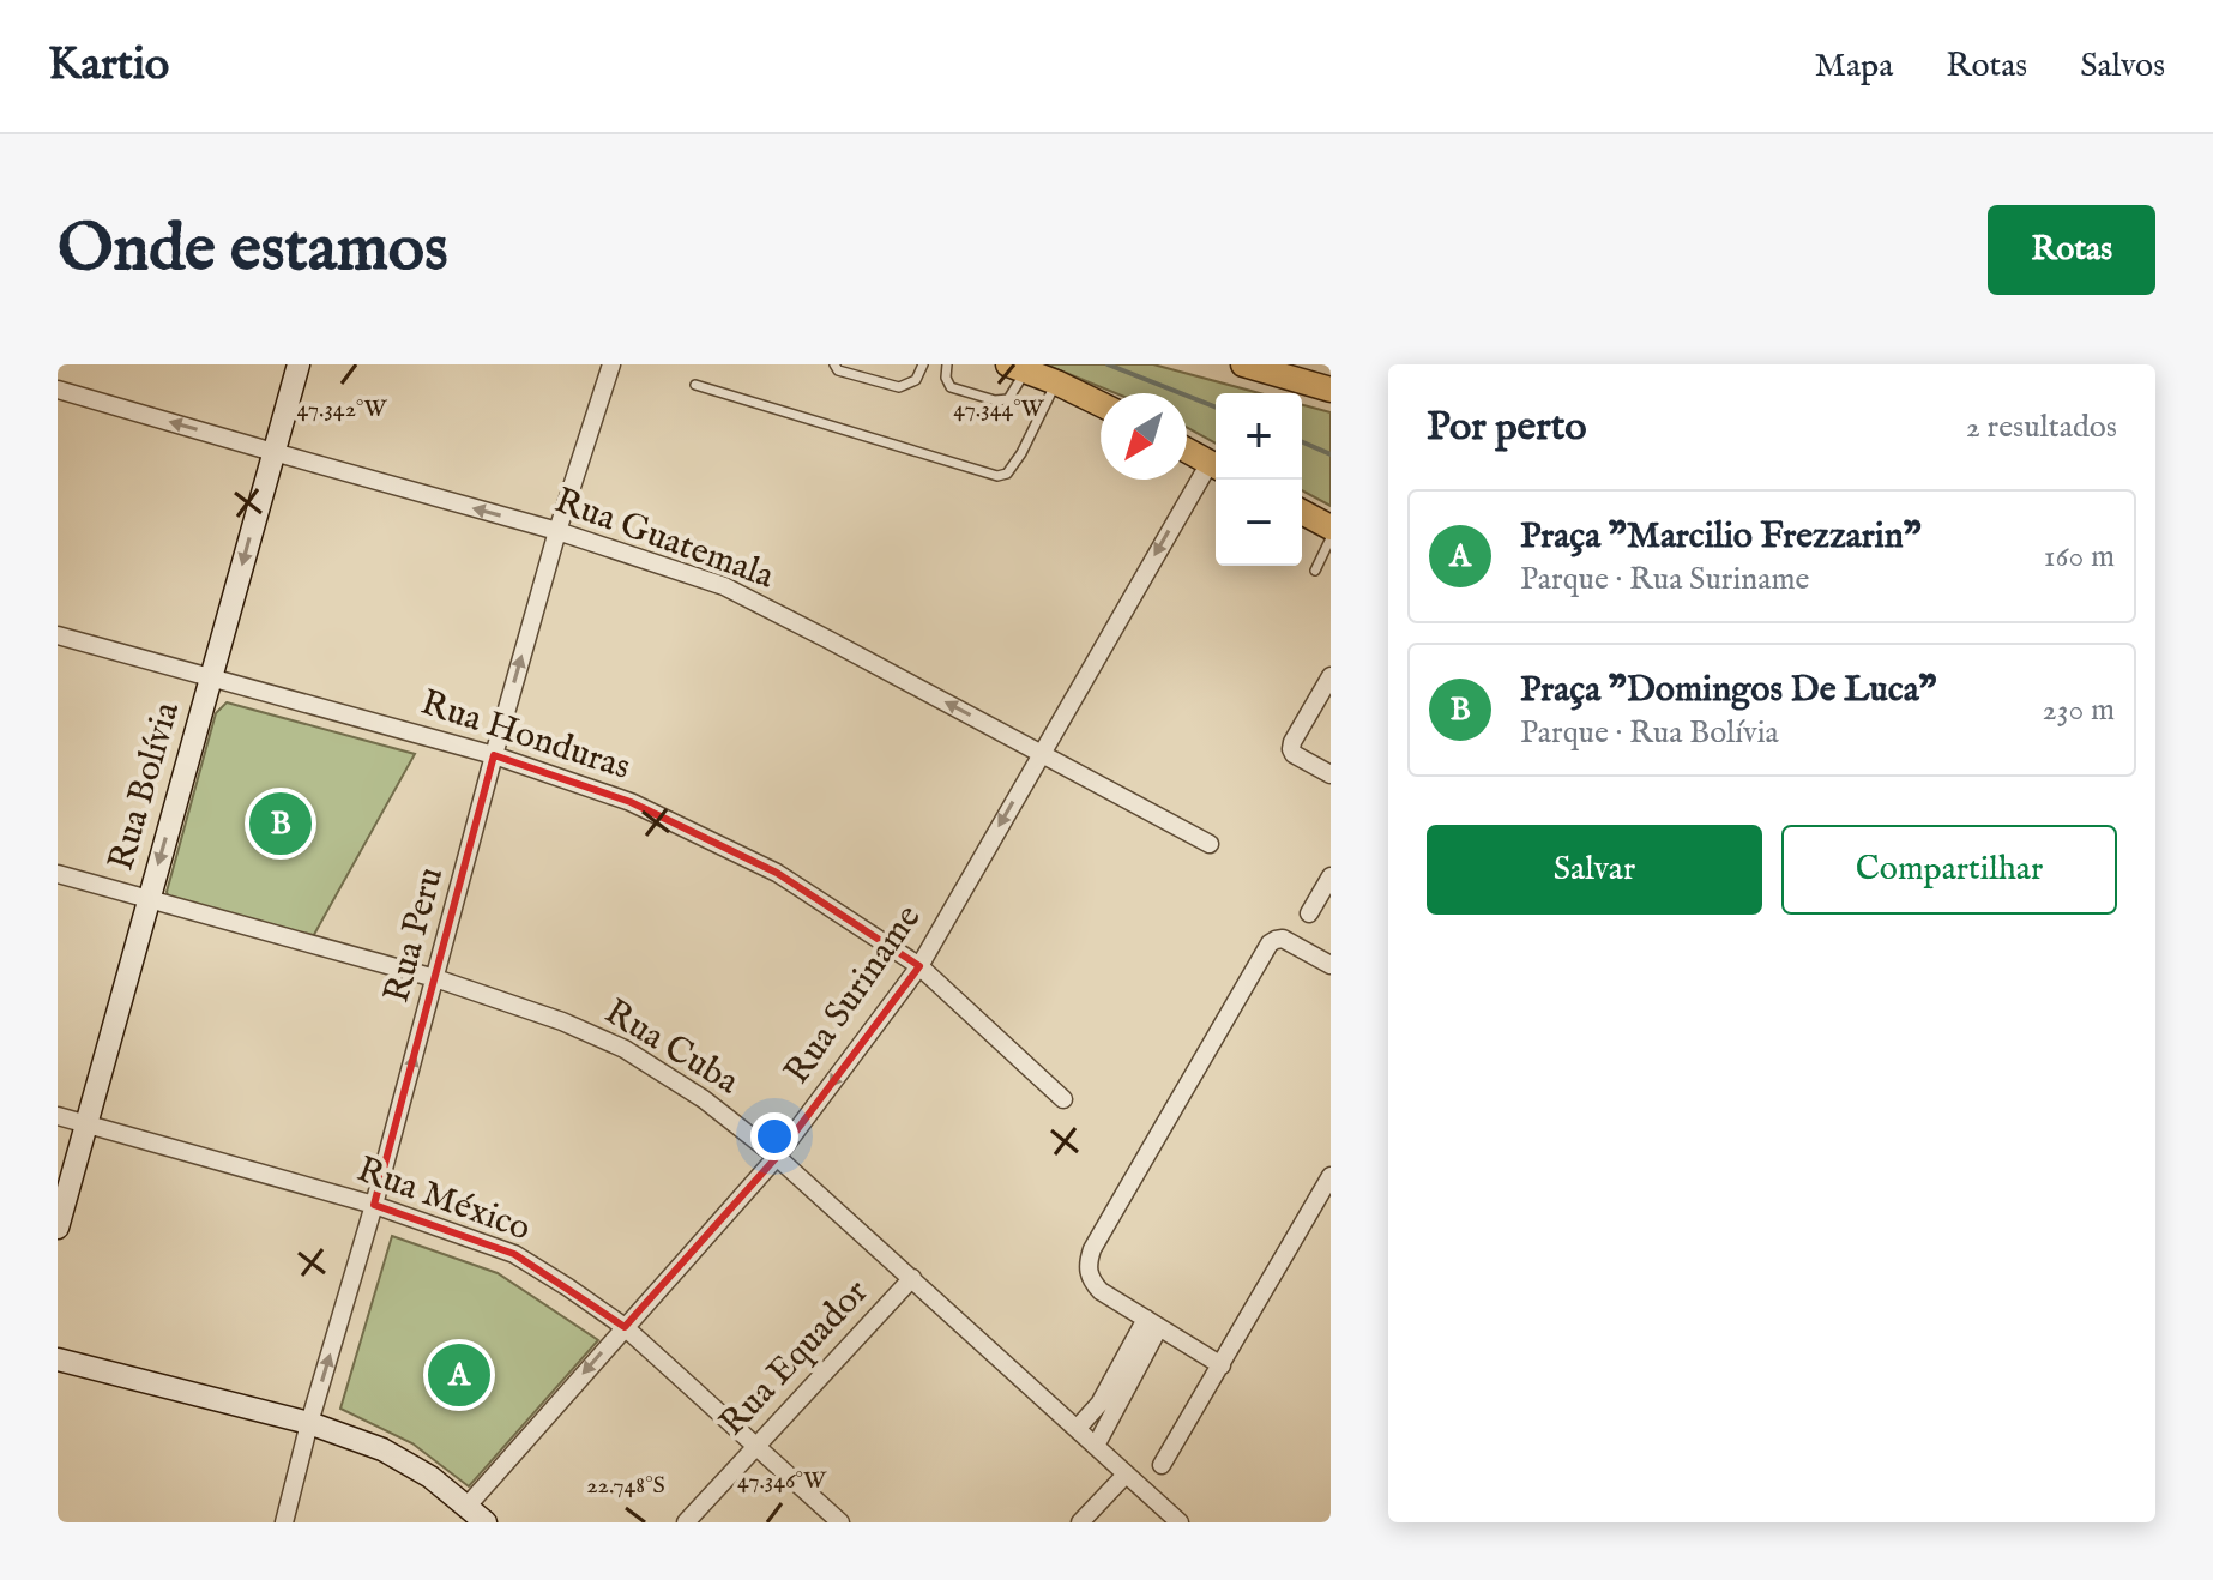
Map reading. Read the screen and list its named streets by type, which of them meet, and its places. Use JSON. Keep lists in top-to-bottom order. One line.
{"streets":{"main road":["Rua Bolívia"],"street":["Rua Guatemala","Rua Honduras","Rua Peru","Rua Suriname","Rua Cuba","Rua México","Rua Equador"]},"crossings":[["Rua Guatemala","Rua Bolívia"],["Rua Guatemala","Rua Peru"],["Rua Guatemala","Rua Suriname"],["Rua Honduras","Rua Bolívia"],["Rua Honduras","Rua Peru"],["Rua Honduras","Rua Suriname"],["Rua Bolívia","Rua Cuba"],["Rua Bolívia","Rua México"],["Rua Peru","Rua Cuba"],["Rua Peru","Rua México"],["Rua Suriname","Rua Cuba"],["Rua Suriname","Rua México"],["Rua Cuba","Rua Equador"],["Rua México","Rua Equador"]],"one_way":["Rua Guatemala","Rua Bolívia","Rua Peru","Rua Suriname"],"north":"bottom left","page":{"header":"Kartio","nav":["Mapa","Rotas","Salvos"],"buttons":["Rotas",["Salvar","Compartilhar"]],"title":"Onde estamos","heading":["Por perto","2 resultados"],"map_buttons":["+","−"],"list":[{"mark":"A","name":"Praça \"Marcilio Frezzarin\"","note":"Parque · Rua Suriname","value":"160 m"},{"mark":"B","name":"Praça \"Domingos De Luca\"","note":"Parque · Rua Bolívia","value":"230 m"}],"pins":["B","A"]},"coordinates":["47.342°W","47.344°W","47.346°W","22.748°S"]}
